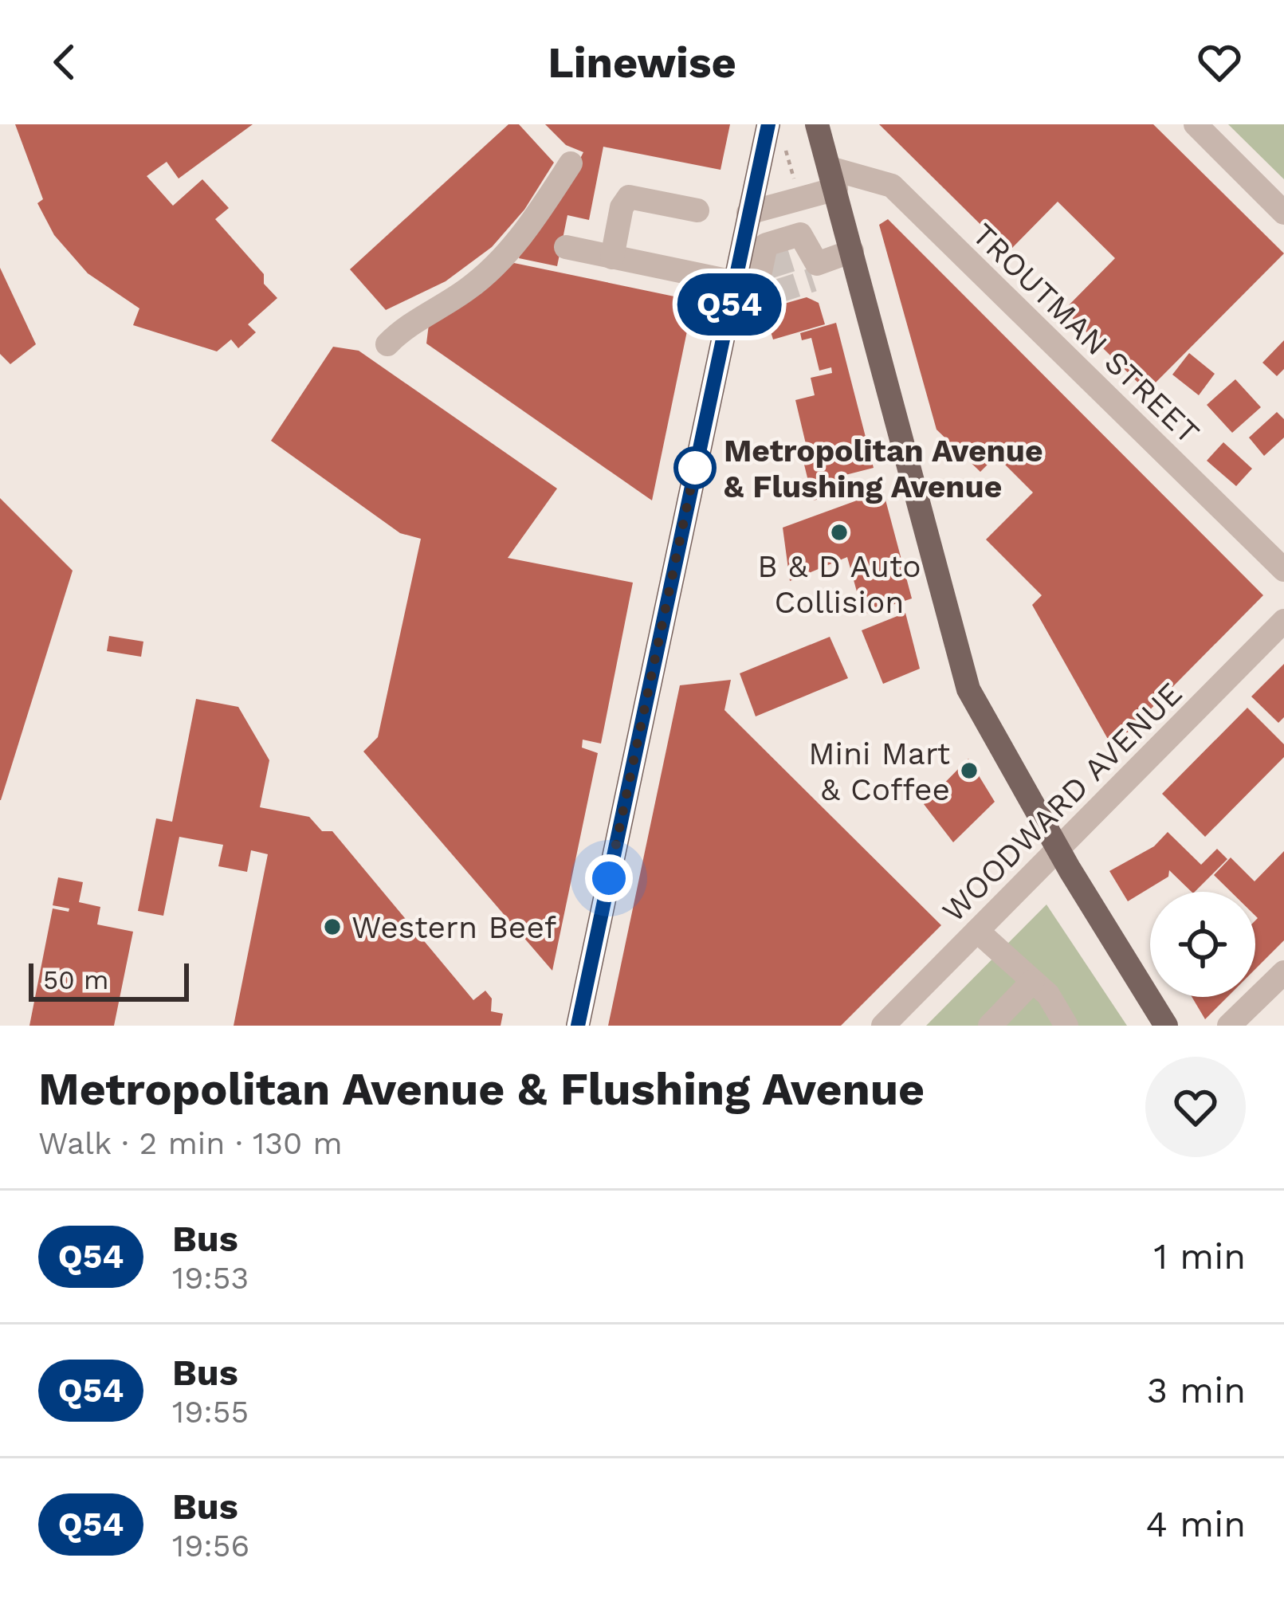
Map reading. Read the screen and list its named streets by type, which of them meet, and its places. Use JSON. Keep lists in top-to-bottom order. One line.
{"streets":{"street":["TROUTMAN STREET","WOODWARD AVENUE"]},"places":["Metropolitan Avenue & Flushing Avenue","B & D Auto Collision","Mini Mart & Coffee","Western Beef"],"lines":["bus line Q54"],"scale_bar":"50 m","page":{"header":"Linewise","on_map":"Q54","scale":"50 m","heading":["Metropolitan Avenue & Flushing Avenue","Walk · 2 min · 130 m"],"list":[{"mark":"Q54","name":"Bus","note":"19:53","value":"1 min"},{"mark":"Q54","name":"Bus","note":"19:55","value":"3 min"},{"mark":"Q54","name":"Bus","note":"19:56","value":"4 min"}]}}
